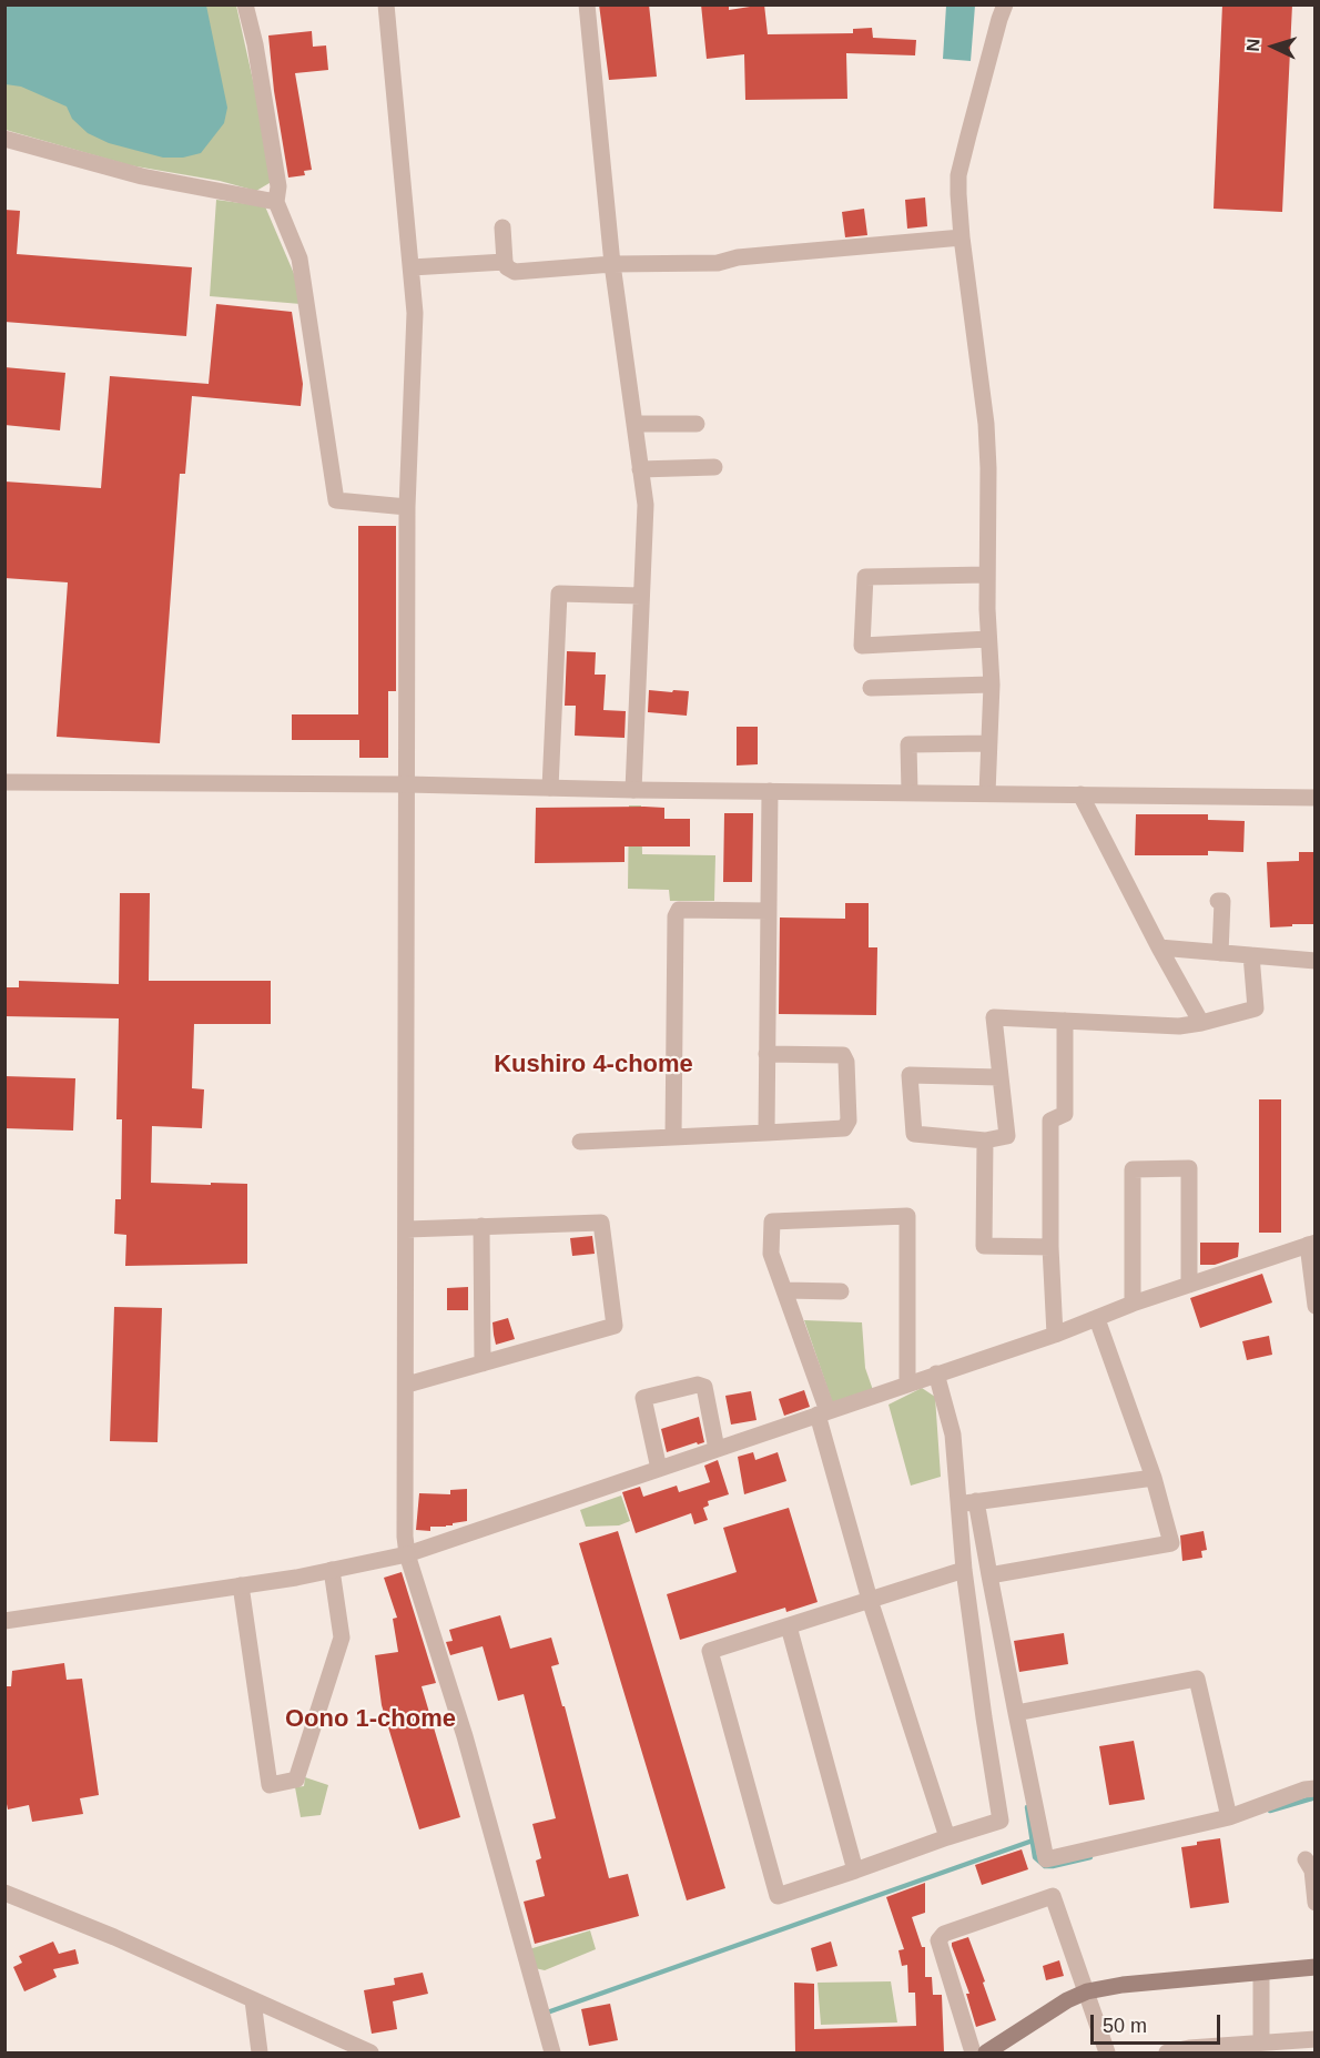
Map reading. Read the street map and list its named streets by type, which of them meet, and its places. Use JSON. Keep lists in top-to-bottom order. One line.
{"districts":["Kushiro 4-chome","Oono 1-chome"],"scale_bar":"50 m","north":"left"}
